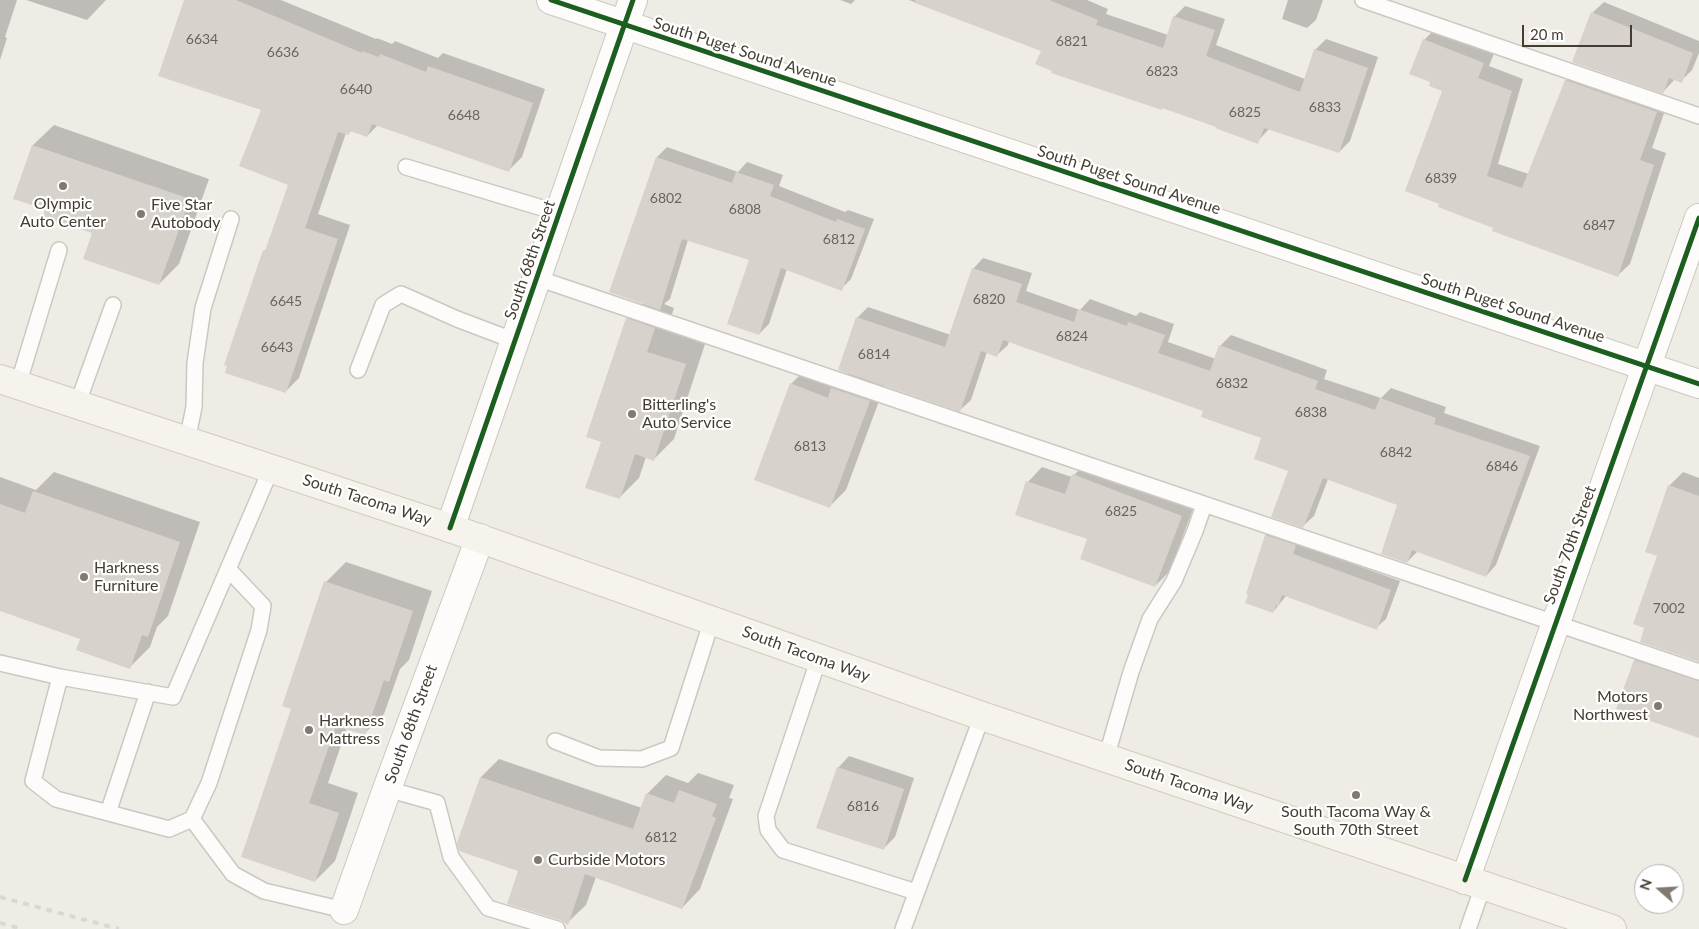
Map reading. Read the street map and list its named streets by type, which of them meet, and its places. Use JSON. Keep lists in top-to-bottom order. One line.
{"streets":{"main road":["South Tacoma Way"],"street":["South Puget Sound Avenue","South 68th Street","South 70th Street"]},"crossings":[["South Puget Sound Avenue","South 68th Street"],["South Puget Sound Avenue","South 70th Street"],["South 68th Street","South Tacoma Way"],["South Tacoma Way","South 70th Street"]],"places":["Olympic Auto Center","Five Star Autobody","Bitterling's Auto Service","Harkness Furniture","Motors Northwest","Harkness Mattress","South Tacoma Way & South 70th Street","Curbside Motors"],"house_numbers":["6634","6821","6636","6823","6640","6833","6825","6648","6839","6802","6808","6847","6812","6820","6645","6824","6643","6814","6832","6838","6813","6842","6846","6825","7002","6816","6812"],"scale_bar":"20 m","north":"left"}
